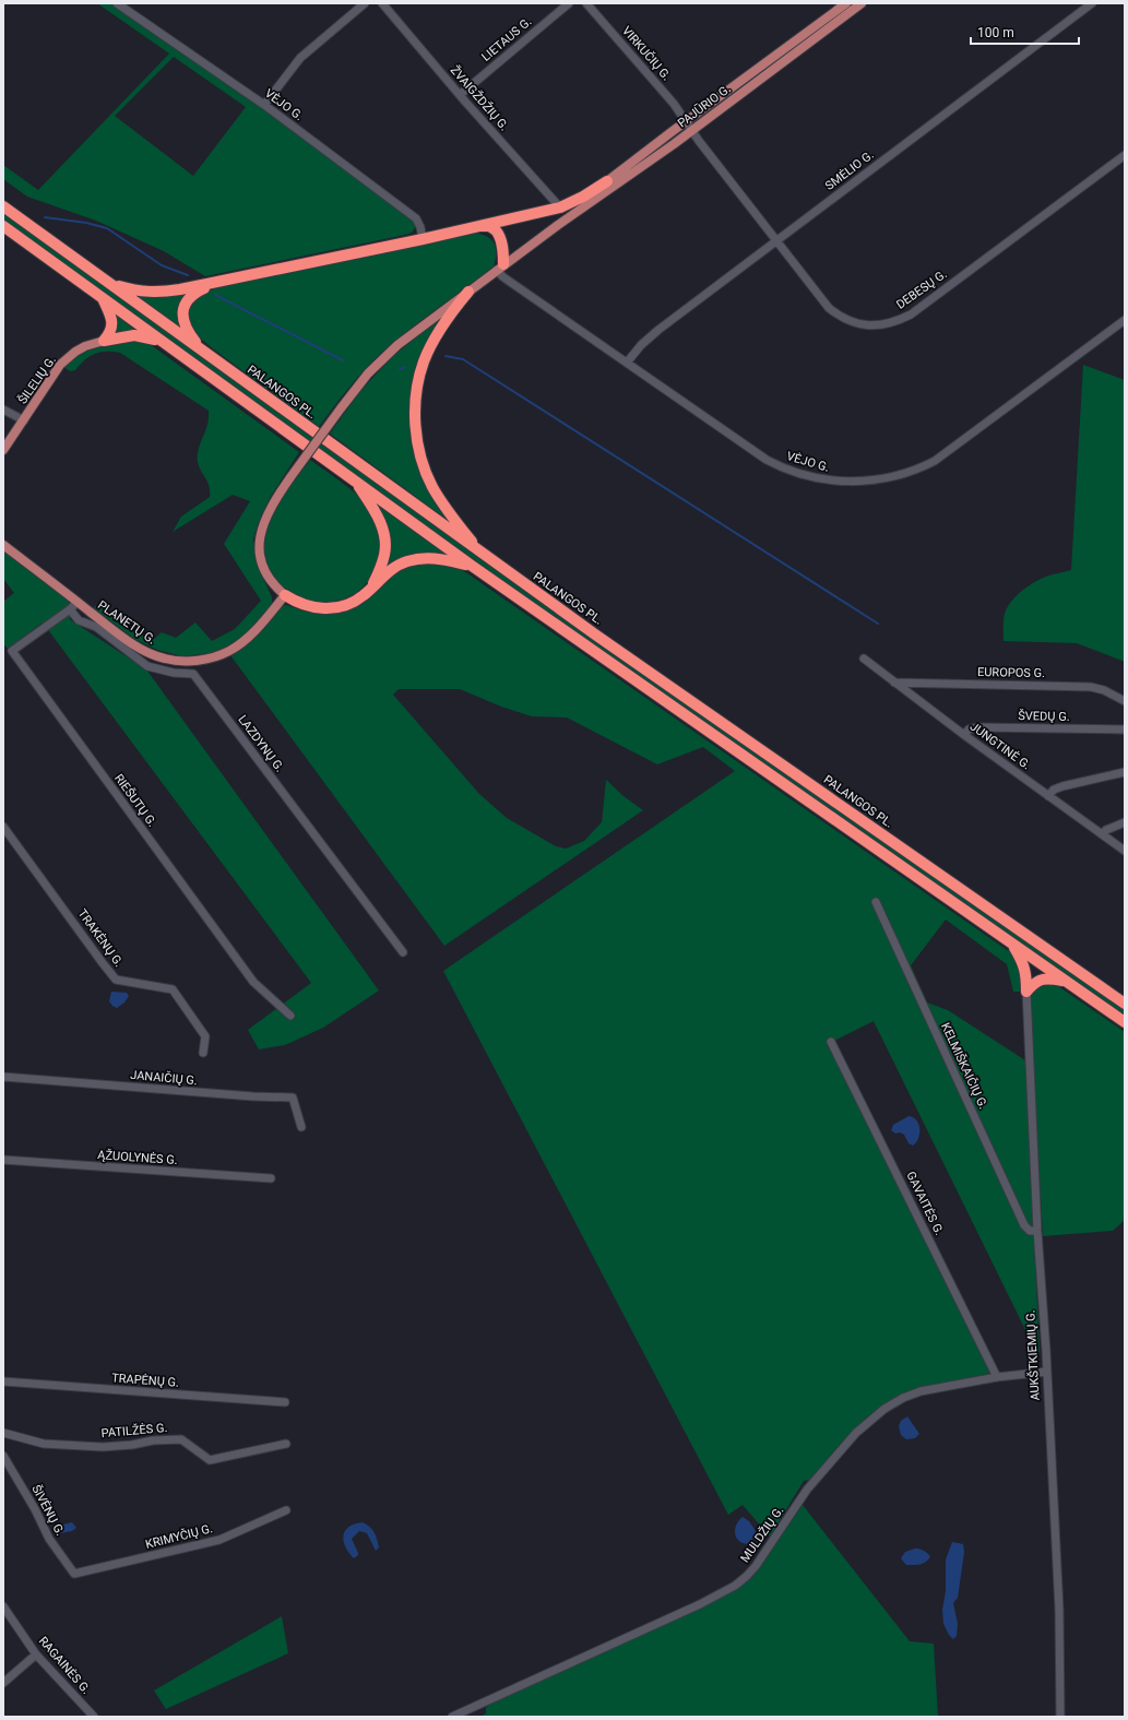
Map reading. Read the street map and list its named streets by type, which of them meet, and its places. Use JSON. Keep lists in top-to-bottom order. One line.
{"streets":{"highway":["PALANGOS PL."],"main road":["PAJŪRIO G.","ŠILELIŲ G.","PLANETŲ G."],"street":["LIETAUS G.","VIRKUČIŲ G.","ŽVAIGŽDŽIŲ G.","VĖJO G.","SMĖLIO G.","DEBESŲ G.","EUROPOS G.","ŠVEDŲ G.","LAZDYNŲ G.","JUNGTINĖ G.","RIEŠUTŲ G.","TRAKĖNŲ G.","KELMIŠKAIČIŲ G.","JANAIČIŲ G.","ĄŽUOLYNĖS G.","GAVAITĖS G.","AUKŠTKIEMIŲ G.","TRAPĖNŲ G.","PATILŽĖS G.","ŠIVĖNŲ G.","MULDŽIŲ G.","KRIMYČIŲ G.","RAGAINĖS G."]},"crossings":[["LIETAUS G.","ŽVAIGŽDŽIŲ G."],["VIRKUČIŲ G.","PAJŪRIO G."],["VIRKUČIŲ G.","DEBESŲ G."],["VĖJO G.","PAJŪRIO G."],["VĖJO G.","SMĖLIO G."],["PAJŪRIO G.","DEBESŲ G."],["PAJŪRIO G.","PLANETŲ G."],["SMĖLIO G.","DEBESŲ G."],["EUROPOS G.","JUNGTINĖ G."],["ŠVEDŲ G.","JUNGTINĖ G."],["LAZDYNŲ G.","RIEŠUTŲ G."],["KELMIŠKAIČIŲ G.","AUKŠTKIEMIŲ G."],["GAVAITĖS G.","MULDŽIŲ G."],["AUKŠTKIEMIŲ G.","MULDŽIŲ G."],["ŠIVĖNŲ G.","KRIMYČIŲ G."]],"scale_bar":"100 m"}
